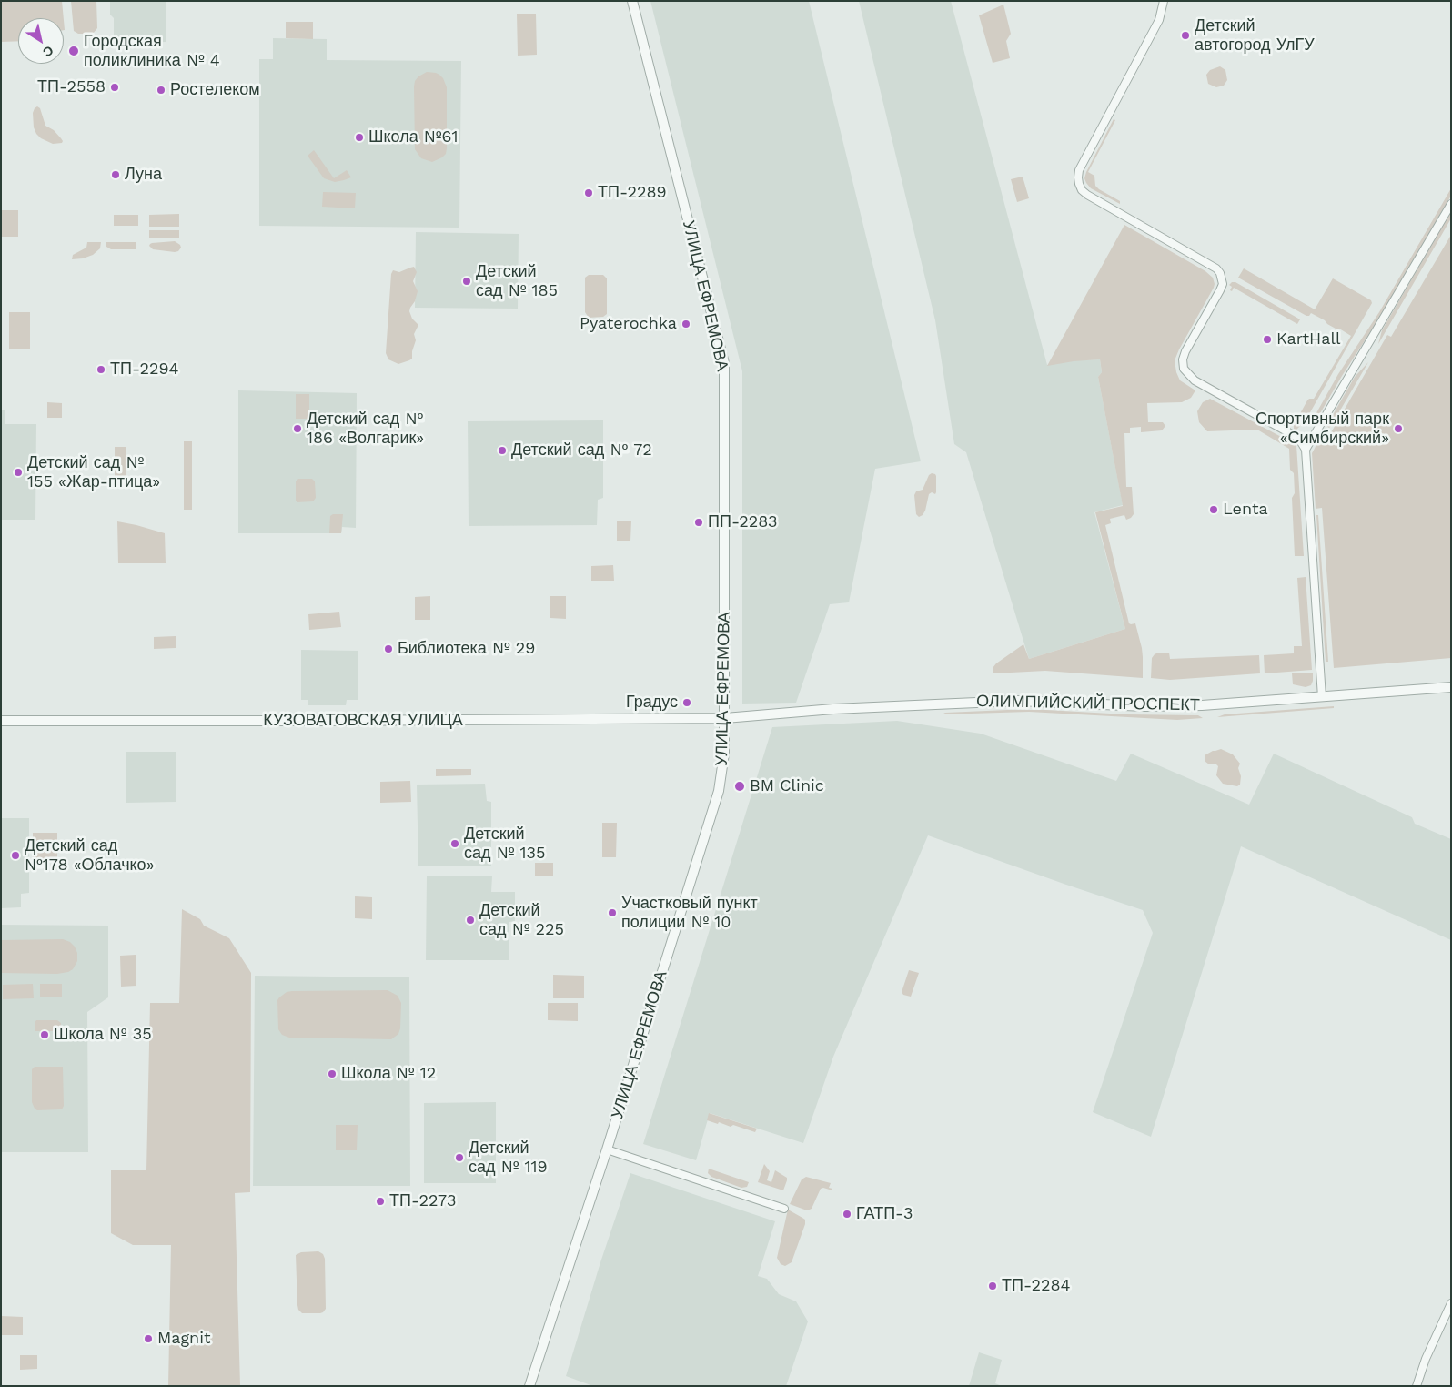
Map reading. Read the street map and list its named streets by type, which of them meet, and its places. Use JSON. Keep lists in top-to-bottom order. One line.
{"streets":{"street":["УЛИЦА ЕФРЕМОВА","ОЛИМПИЙСКИЙ ПРОСПЕКТ","КУЗОВАТОВСКАЯ УЛИЦА"]},"crossings":[["УЛИЦА ЕФРЕМОВА","ОЛИМПИЙСКИЙ ПРОСПЕКТ"],["УЛИЦА ЕФРЕМОВА","КУЗОВАТОВСКАЯ УЛИЦА"],["ОЛИМПИЙСКИЙ ПРОСПЕКТ","КУЗОВАТОВСКАЯ УЛИЦА"]],"places":["Детский автогород УлГУ","Городская поликлиника № 4","ТП-2558","Ростелеком","Школа №61","Луна","ТП-2289","Детский сад № 185","Pyaterochka","KartHall","ТП-2294","Детский сад № 186 «Волгарик»","Спортивный парк «Симбирский»","Детский сад № 72","Детский сад № 155 «Жар-птица»","Lenta","ПП-2283","Библиотека № 29","Градус","BM Clinic","Детский сад № 135","Детский сад №178 «Облачко»","Участковый пункт полиции № 10","Детский сад № 225","Школа № 35","Школа № 12","Детский сад № 119","ТП-2273","ГАТП-3","ТП-2284","Magnit"],"north":"bottom right"}
